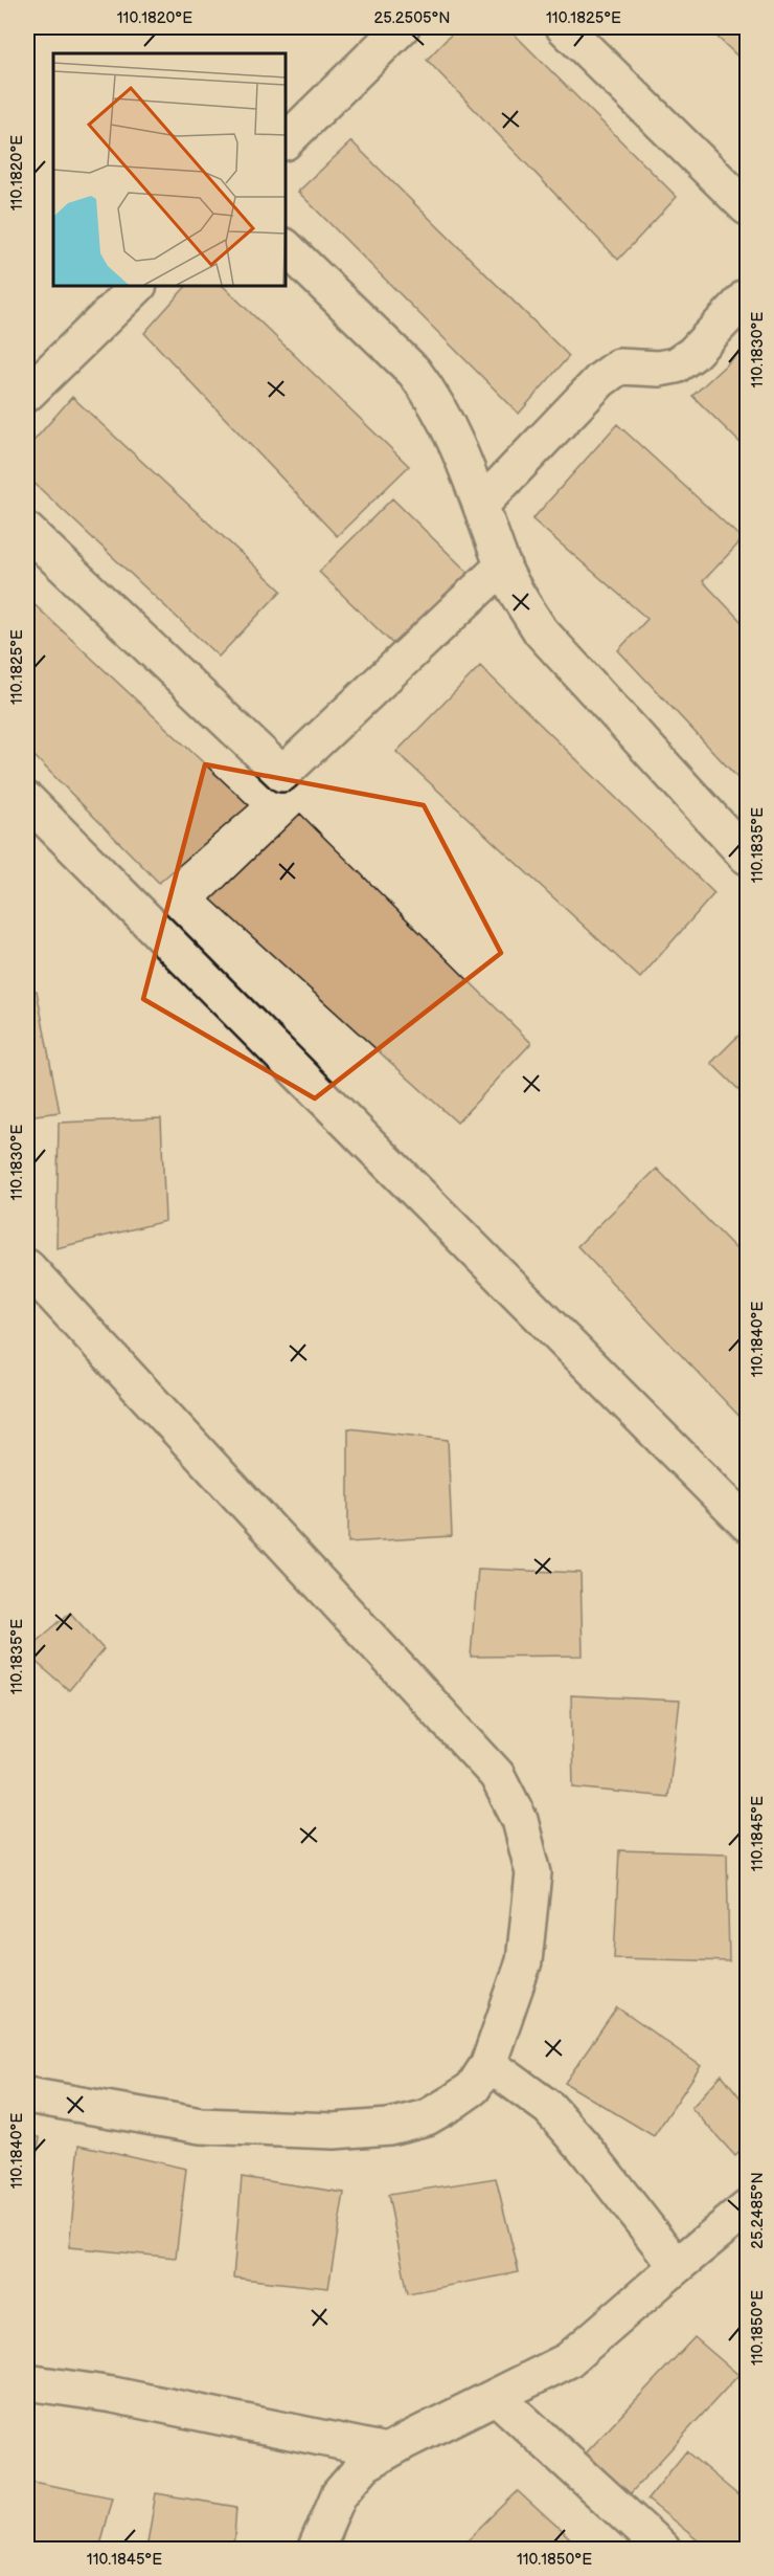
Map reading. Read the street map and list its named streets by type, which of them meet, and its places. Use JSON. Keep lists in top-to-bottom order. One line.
{"coordinates":["110.1820°E","25.2505°N","110.1825°E","110.1830°E","110.1835°E","110.1840°E","110.1845°E","25.2485°N","110.1850°E"]}
